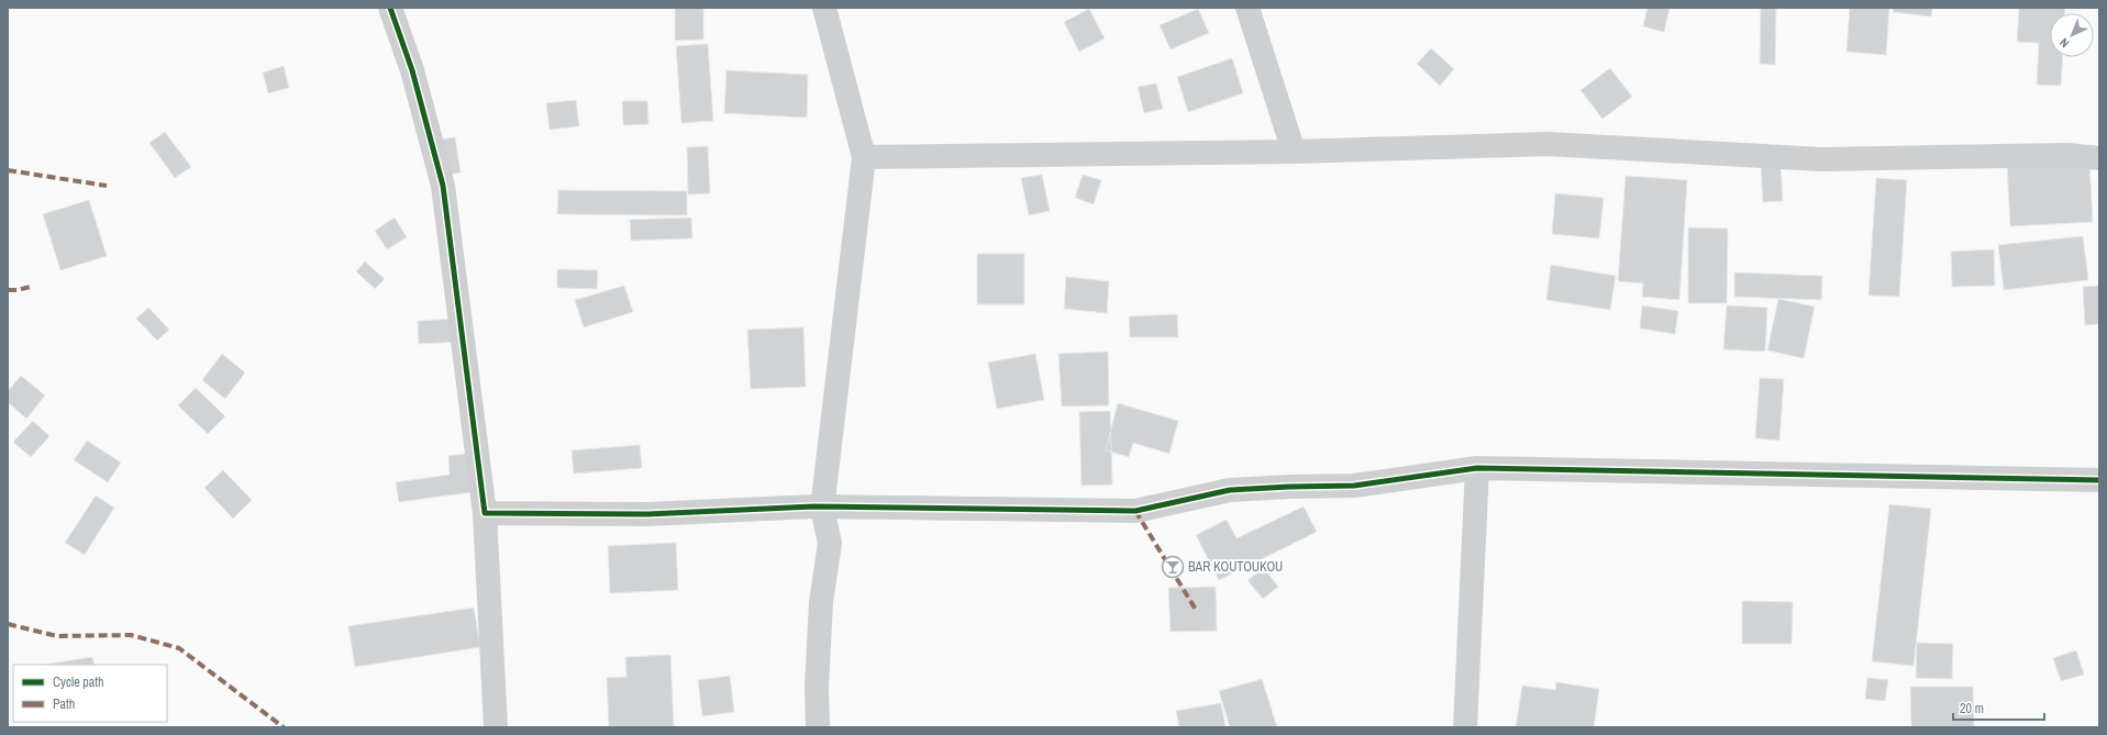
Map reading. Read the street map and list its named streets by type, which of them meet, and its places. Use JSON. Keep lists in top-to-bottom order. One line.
{"places":{"bar":["BAR KOUTOUKOU"]},"legend":["Cycle path","Path"],"scale_bar":"20 m","north":"bottom left"}
